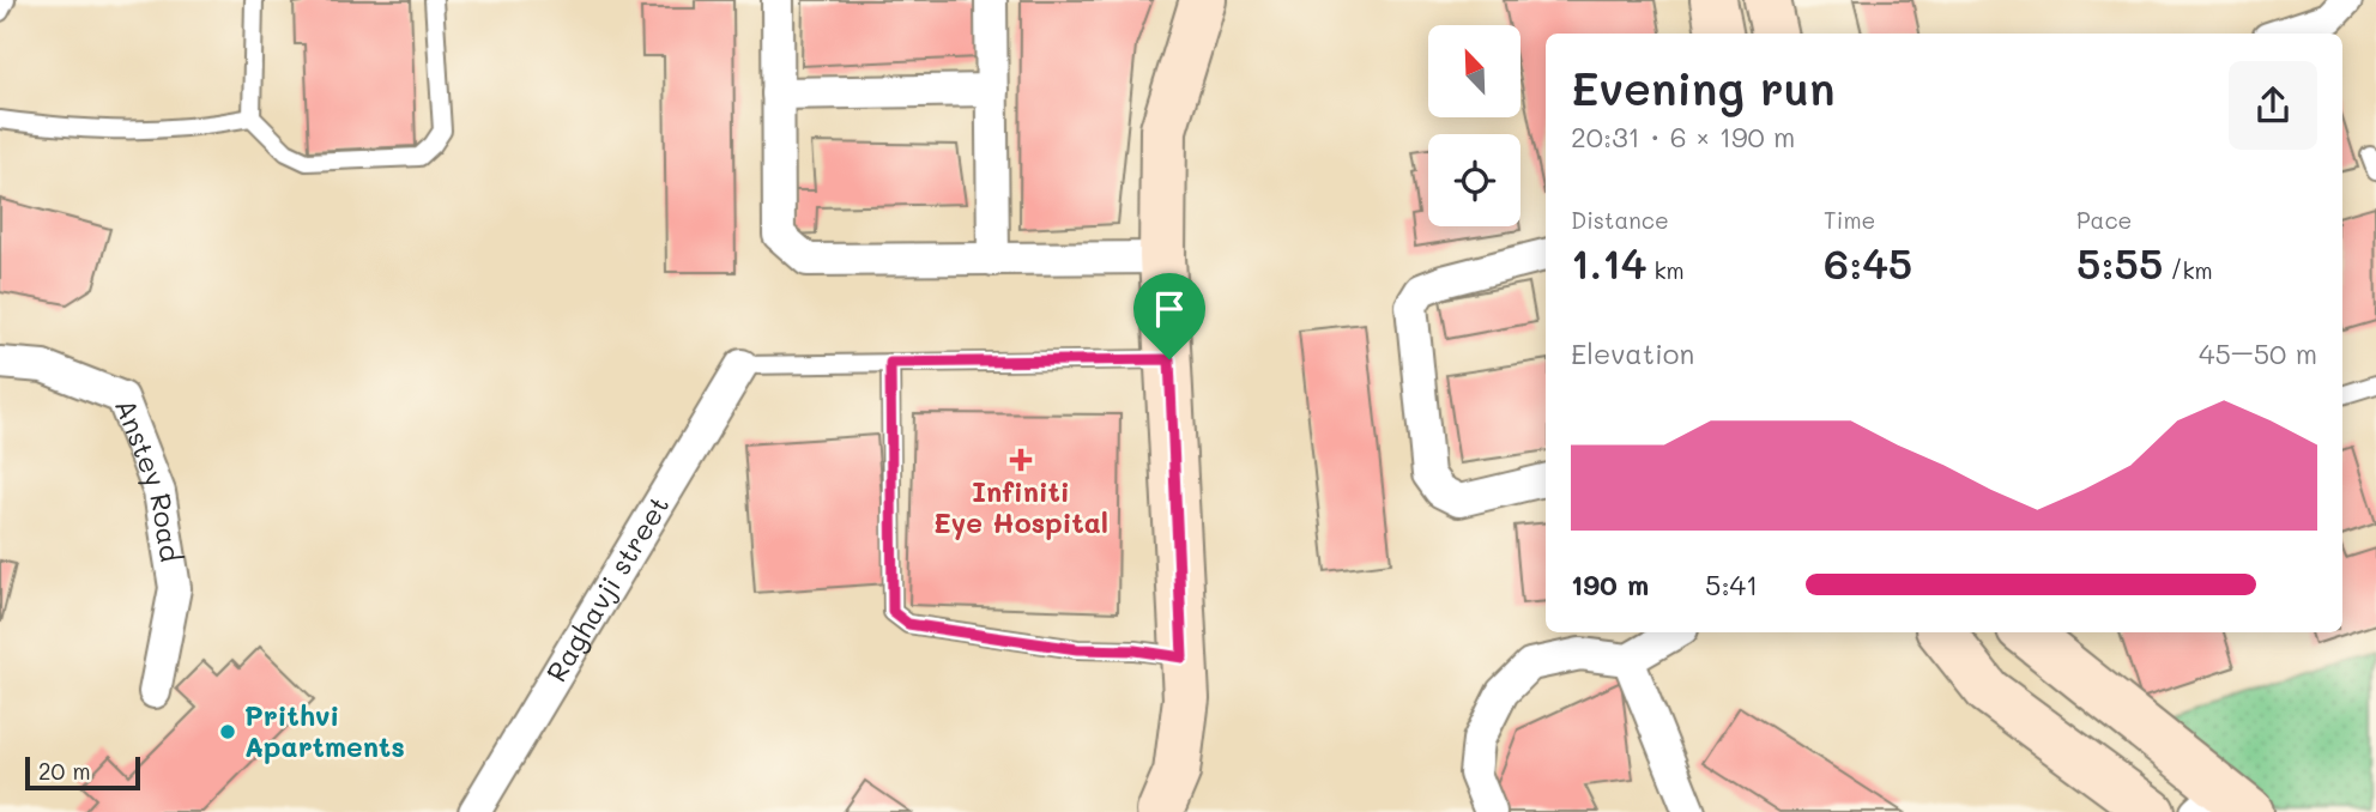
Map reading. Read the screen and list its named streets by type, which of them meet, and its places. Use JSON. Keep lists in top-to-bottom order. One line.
{"streets":{"street":["Anstey Road","Raghavji street"]},"places":{"health":["Infiniti Eye Hospital"],"other":["Prithvi Apartments"]},"scale_bar":"20 m","north":"top left","page":{"heading":["Evening run","20:31 · 6 × 190 m"],"stats":[["Distance","1.14 km"],["Time","6:45"],["Pace","5:55 /km"]],"chart":["Elevation","45–50 m"],"list":[{"name":"190 m","note":"5:41"}],"scale":"20 m"}}
